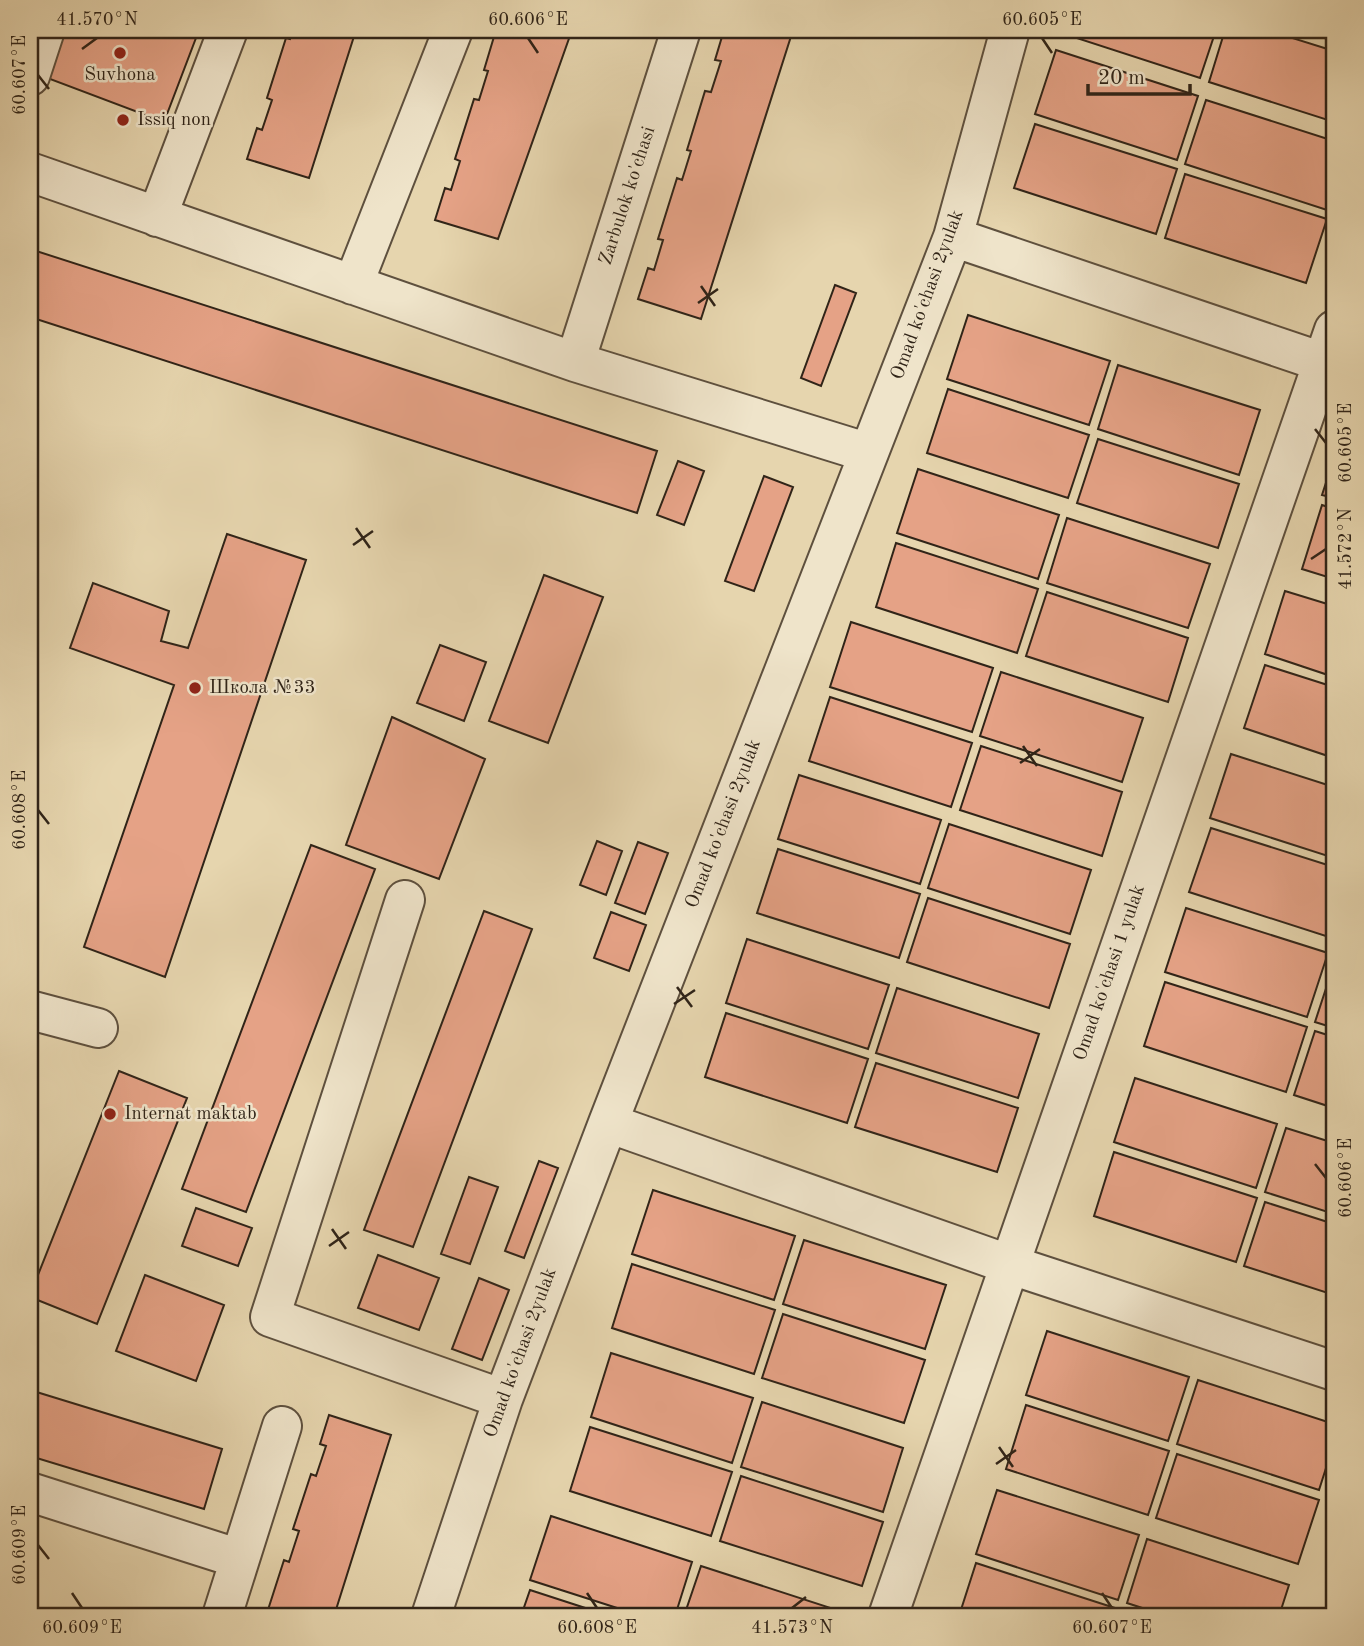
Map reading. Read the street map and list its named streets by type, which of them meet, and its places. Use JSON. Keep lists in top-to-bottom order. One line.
{"streets":{"street":["Zarbulok ko'chasi","Omad ko'chasi 2yulak","Omad ko'chasi 1 yulak"]},"places":["Suvhona","Issiq non","Школа №33","Internat maktab"],"scale_bar":"20 m","coordinates":["41.570°N","60.606°E","60.605°E","60.607°E","41.572°N","60.608°E","60.609°E","41.573°N"]}
